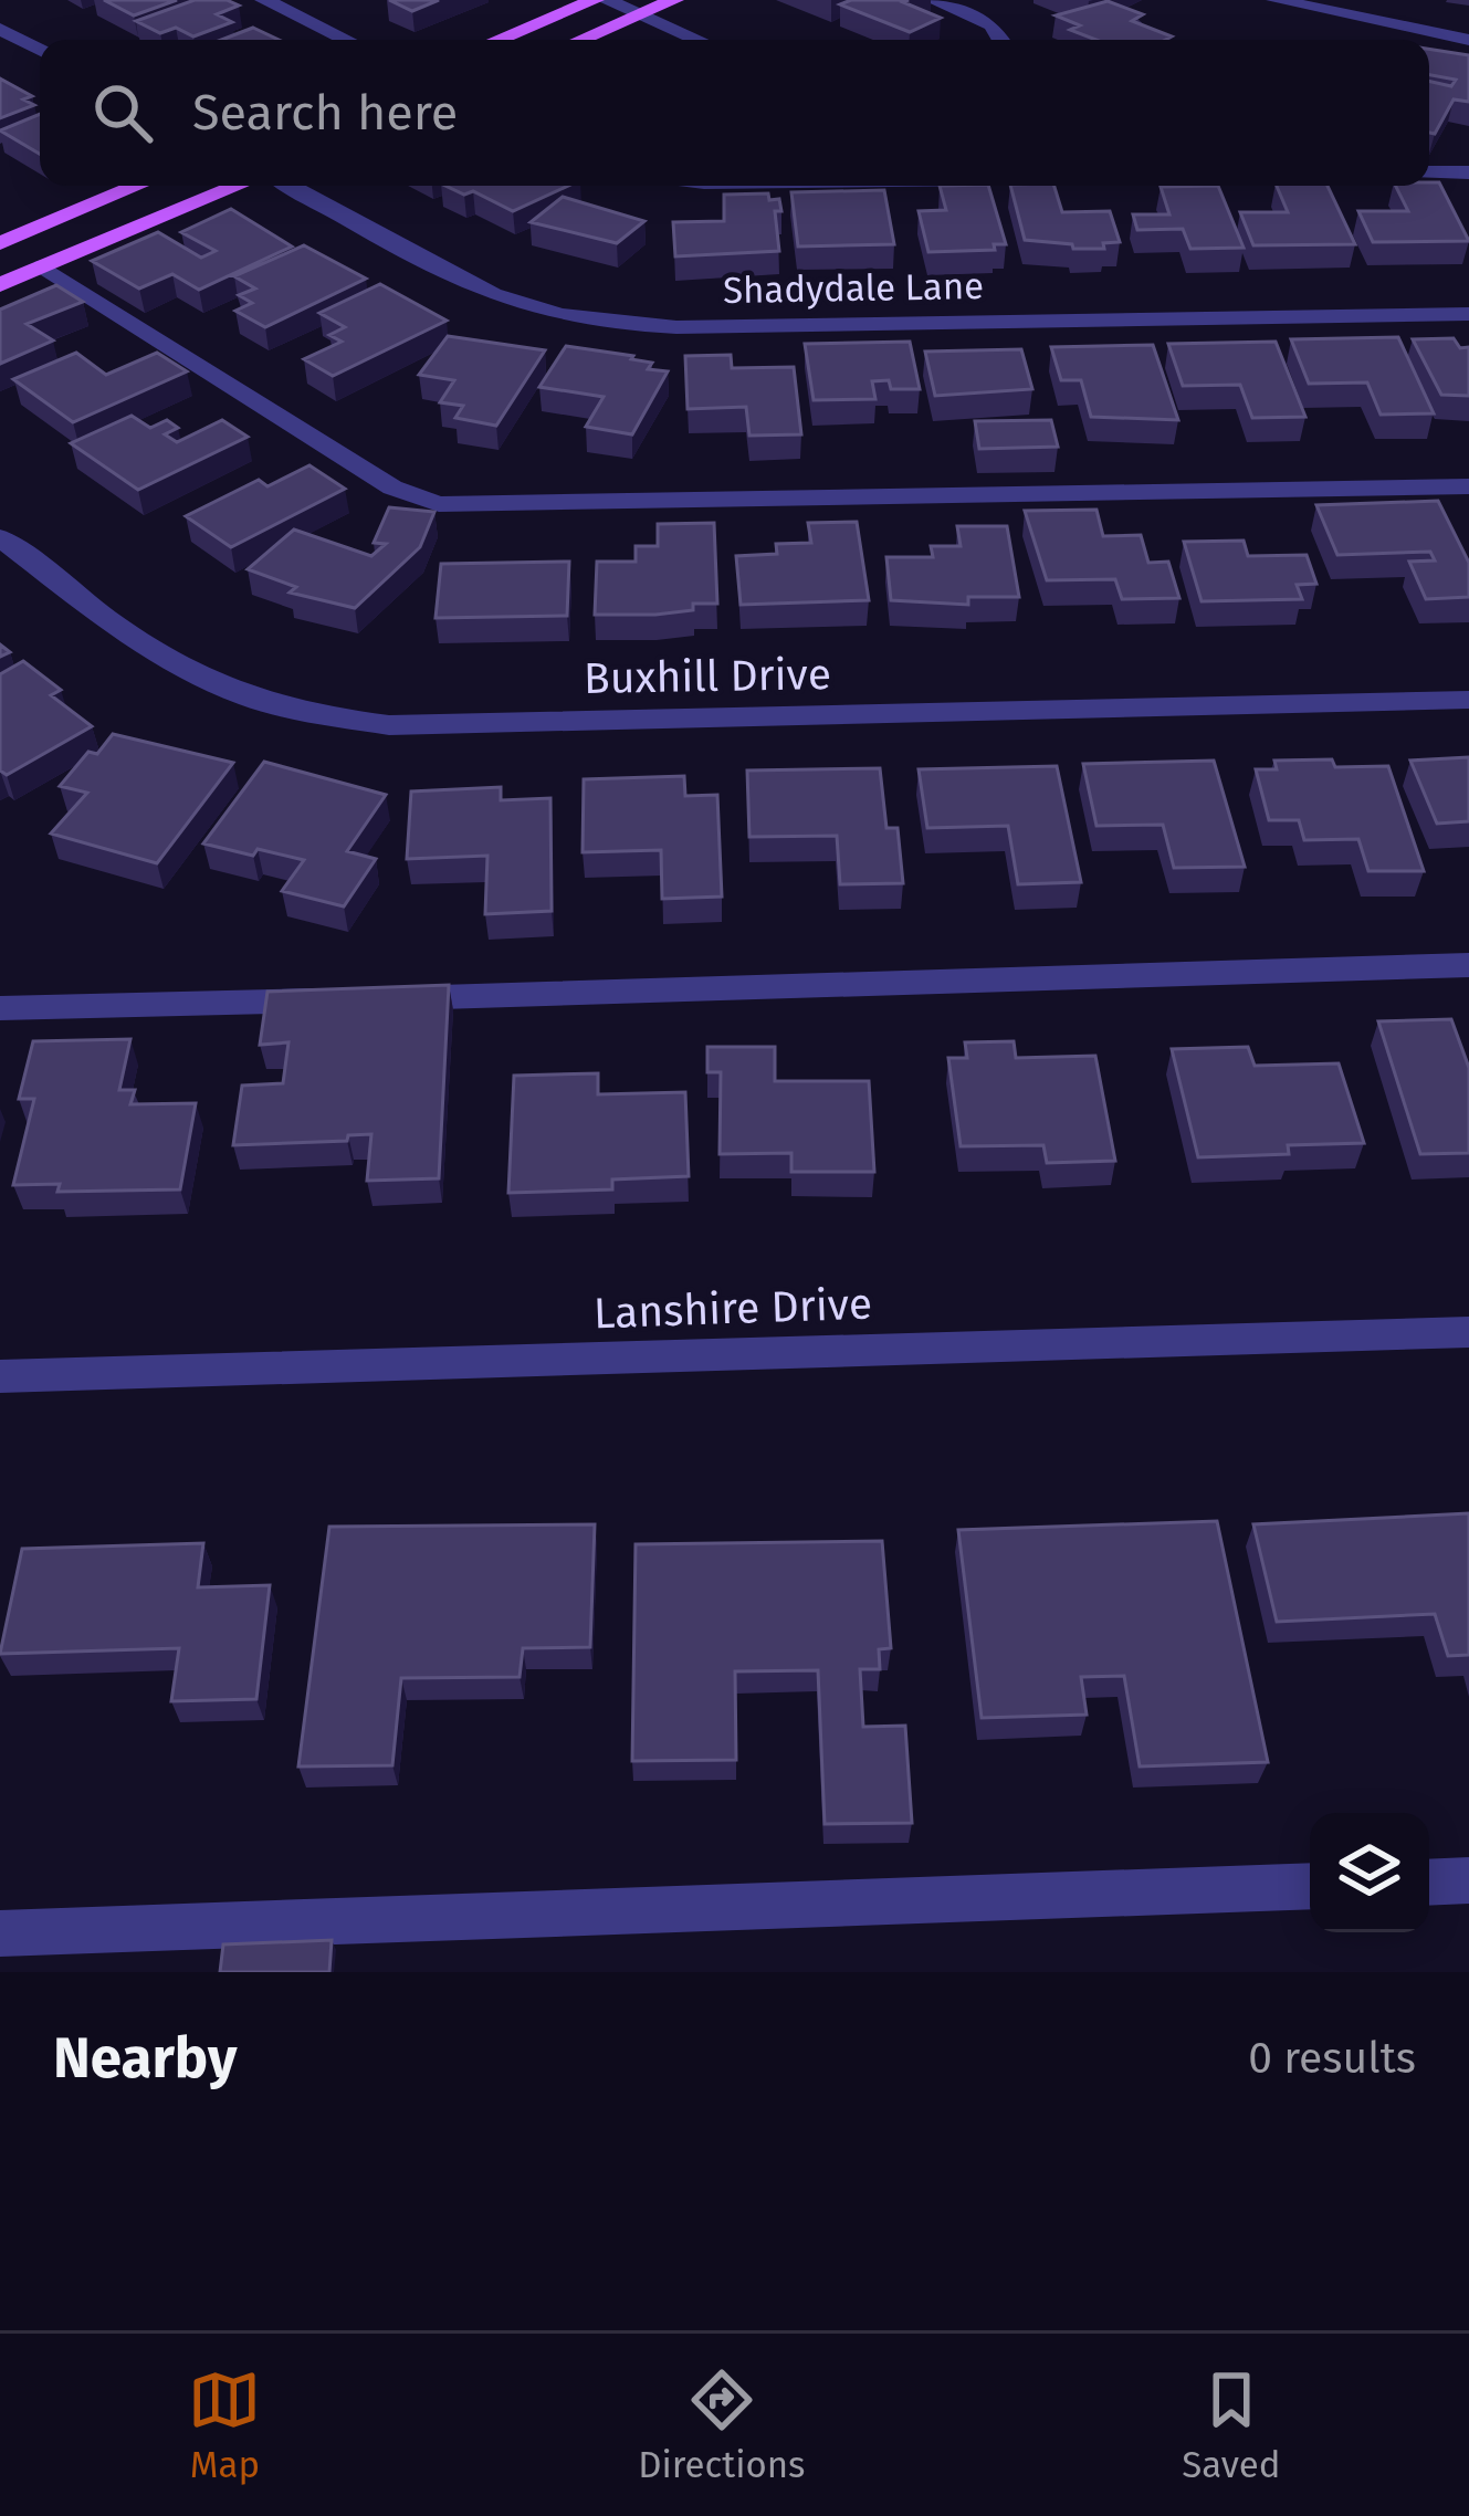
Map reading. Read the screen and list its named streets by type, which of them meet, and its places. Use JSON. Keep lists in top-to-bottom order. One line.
{"streets":{"street":["Shadydale Lane","Buxhill Drive","Lanshire Drive"]},"page":{"search":"Search here","heading":["Nearby","0 results"],"nav":["Map","Directions","Saved"]}}
